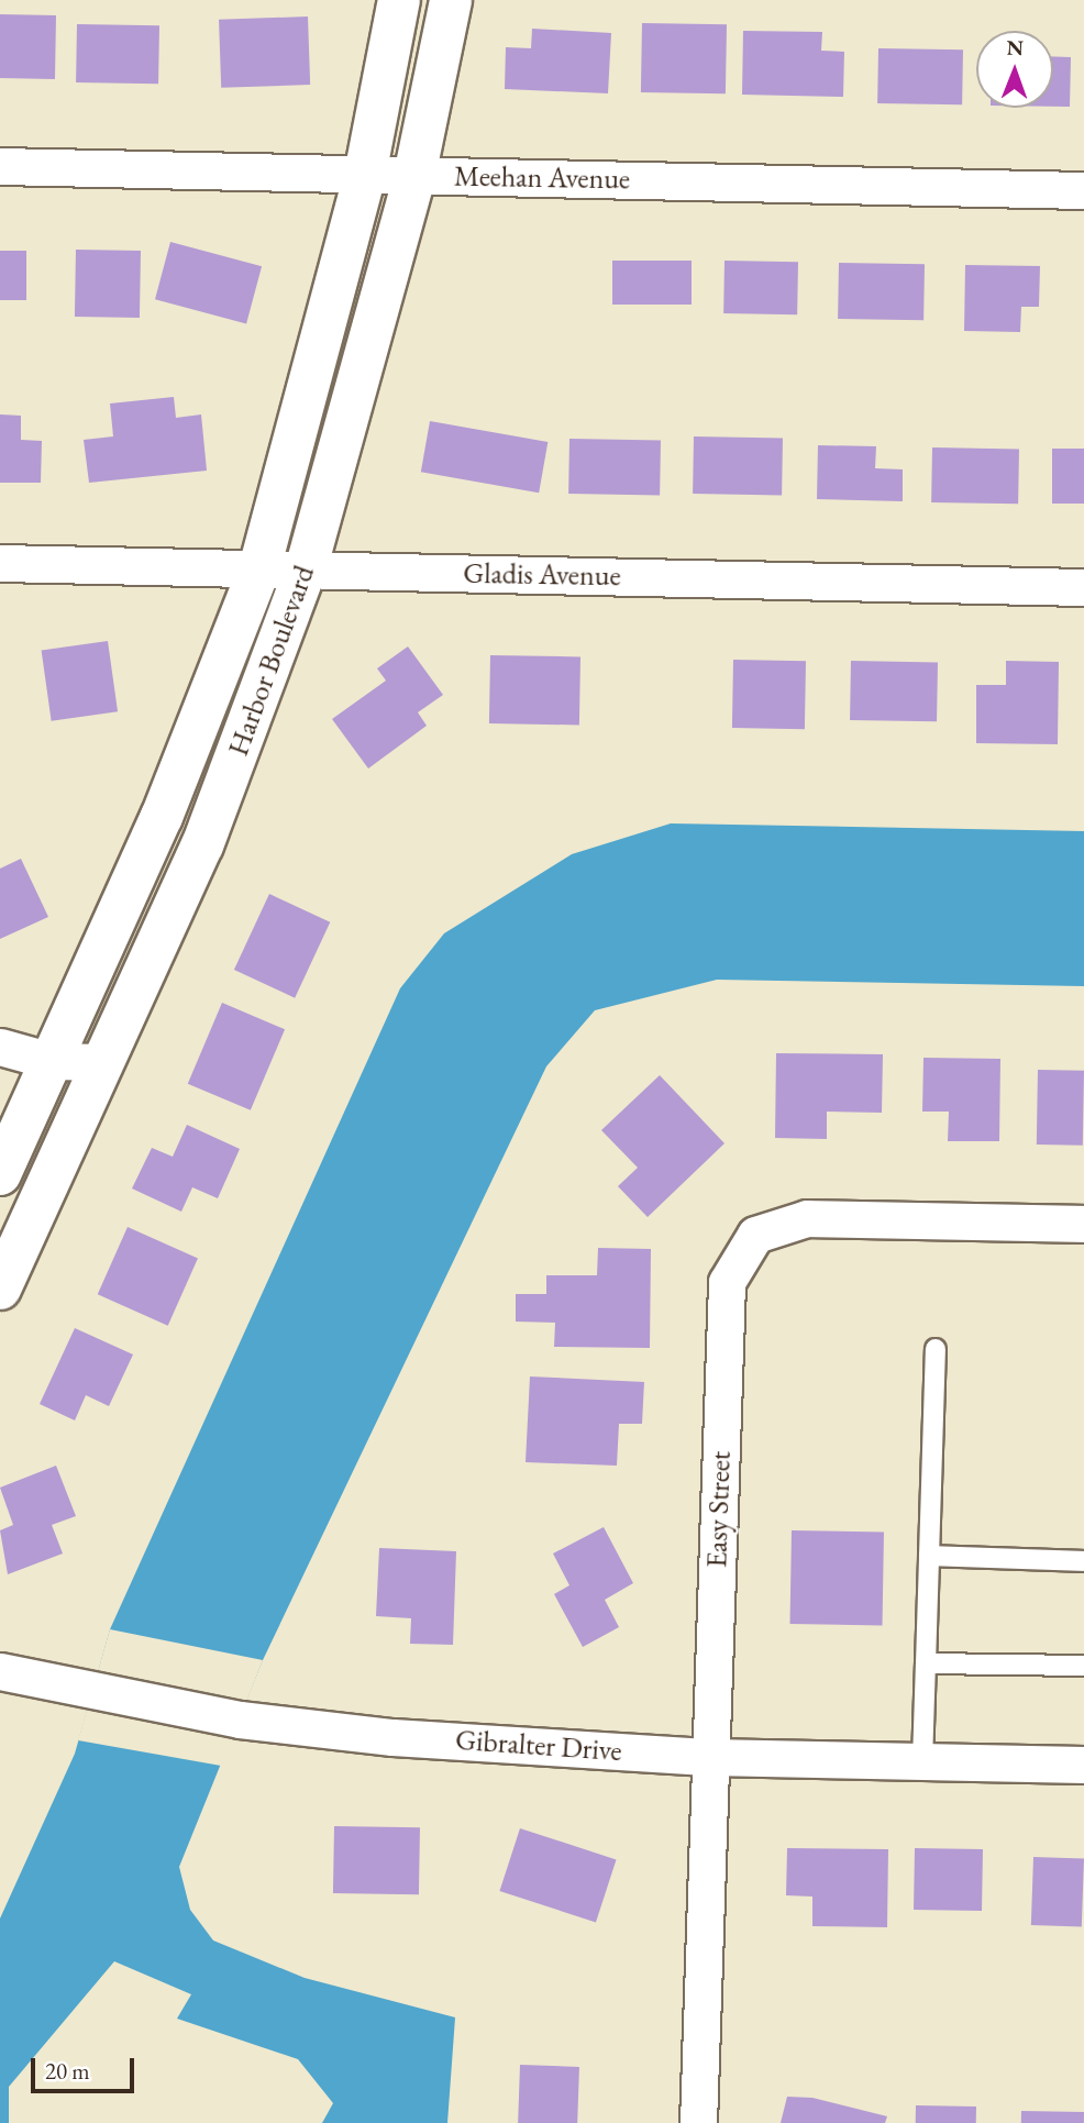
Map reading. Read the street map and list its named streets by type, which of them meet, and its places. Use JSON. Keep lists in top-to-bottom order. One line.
{"streets":{"street":["Meehan Avenue","Gladis Avenue","Harbor Boulevard","Easy Street","Gibralter Drive"]},"crossings":[["Meehan Avenue","Harbor Boulevard"],["Gladis Avenue","Harbor Boulevard"],["Easy Street","Gibralter Drive"]],"scale_bar":"20 m","north":"top"}
